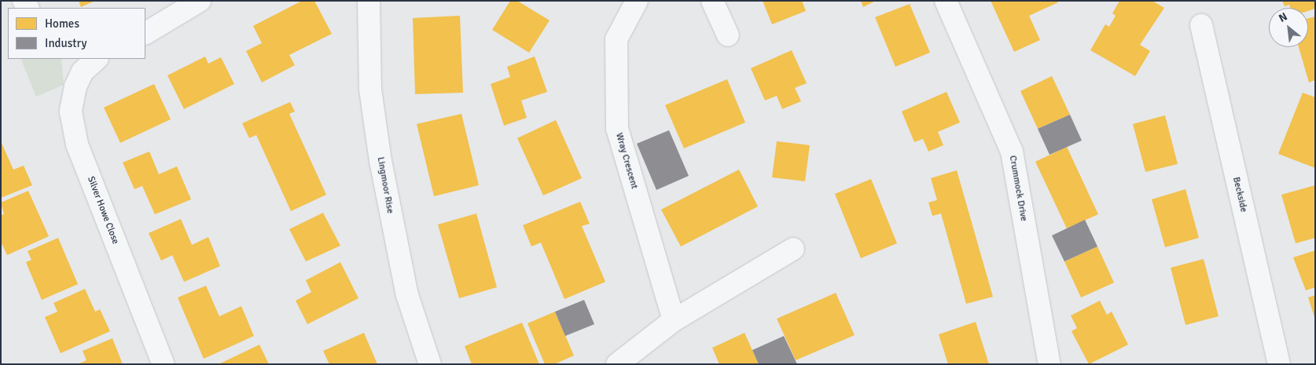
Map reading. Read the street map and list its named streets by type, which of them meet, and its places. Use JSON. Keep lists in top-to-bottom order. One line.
{"streets":{"street":["Wray Crescent","Lingmoor Rise","Crummock Drive","Beckside","Silver Howe Close"]},"legend":["Homes","Industry"],"north":"top left"}
